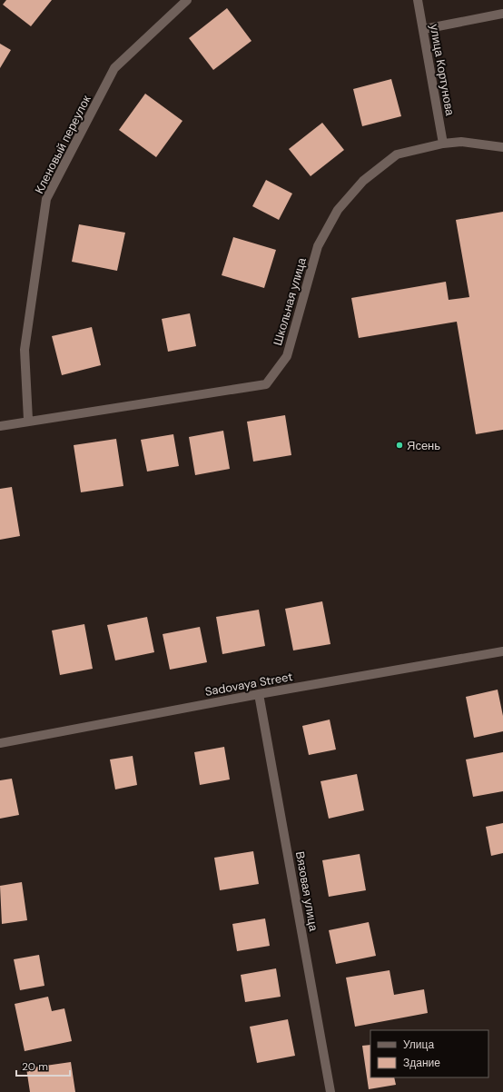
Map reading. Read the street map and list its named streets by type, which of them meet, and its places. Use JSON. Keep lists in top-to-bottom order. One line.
{"streets":{"street":["улица Кортунова","Кленовый переулок","Школьная улица","Sadovaya Street","Вязовая улица"]},"crossings":[["улица Кортунова","Школьная улица"],["Кленовый переулок","Школьная улица"],["Sadovaya Street","Вязовая улица"]],"places":["Ясень"],"legend":["Улица","Здание"],"scale_bar":"20 m"}
